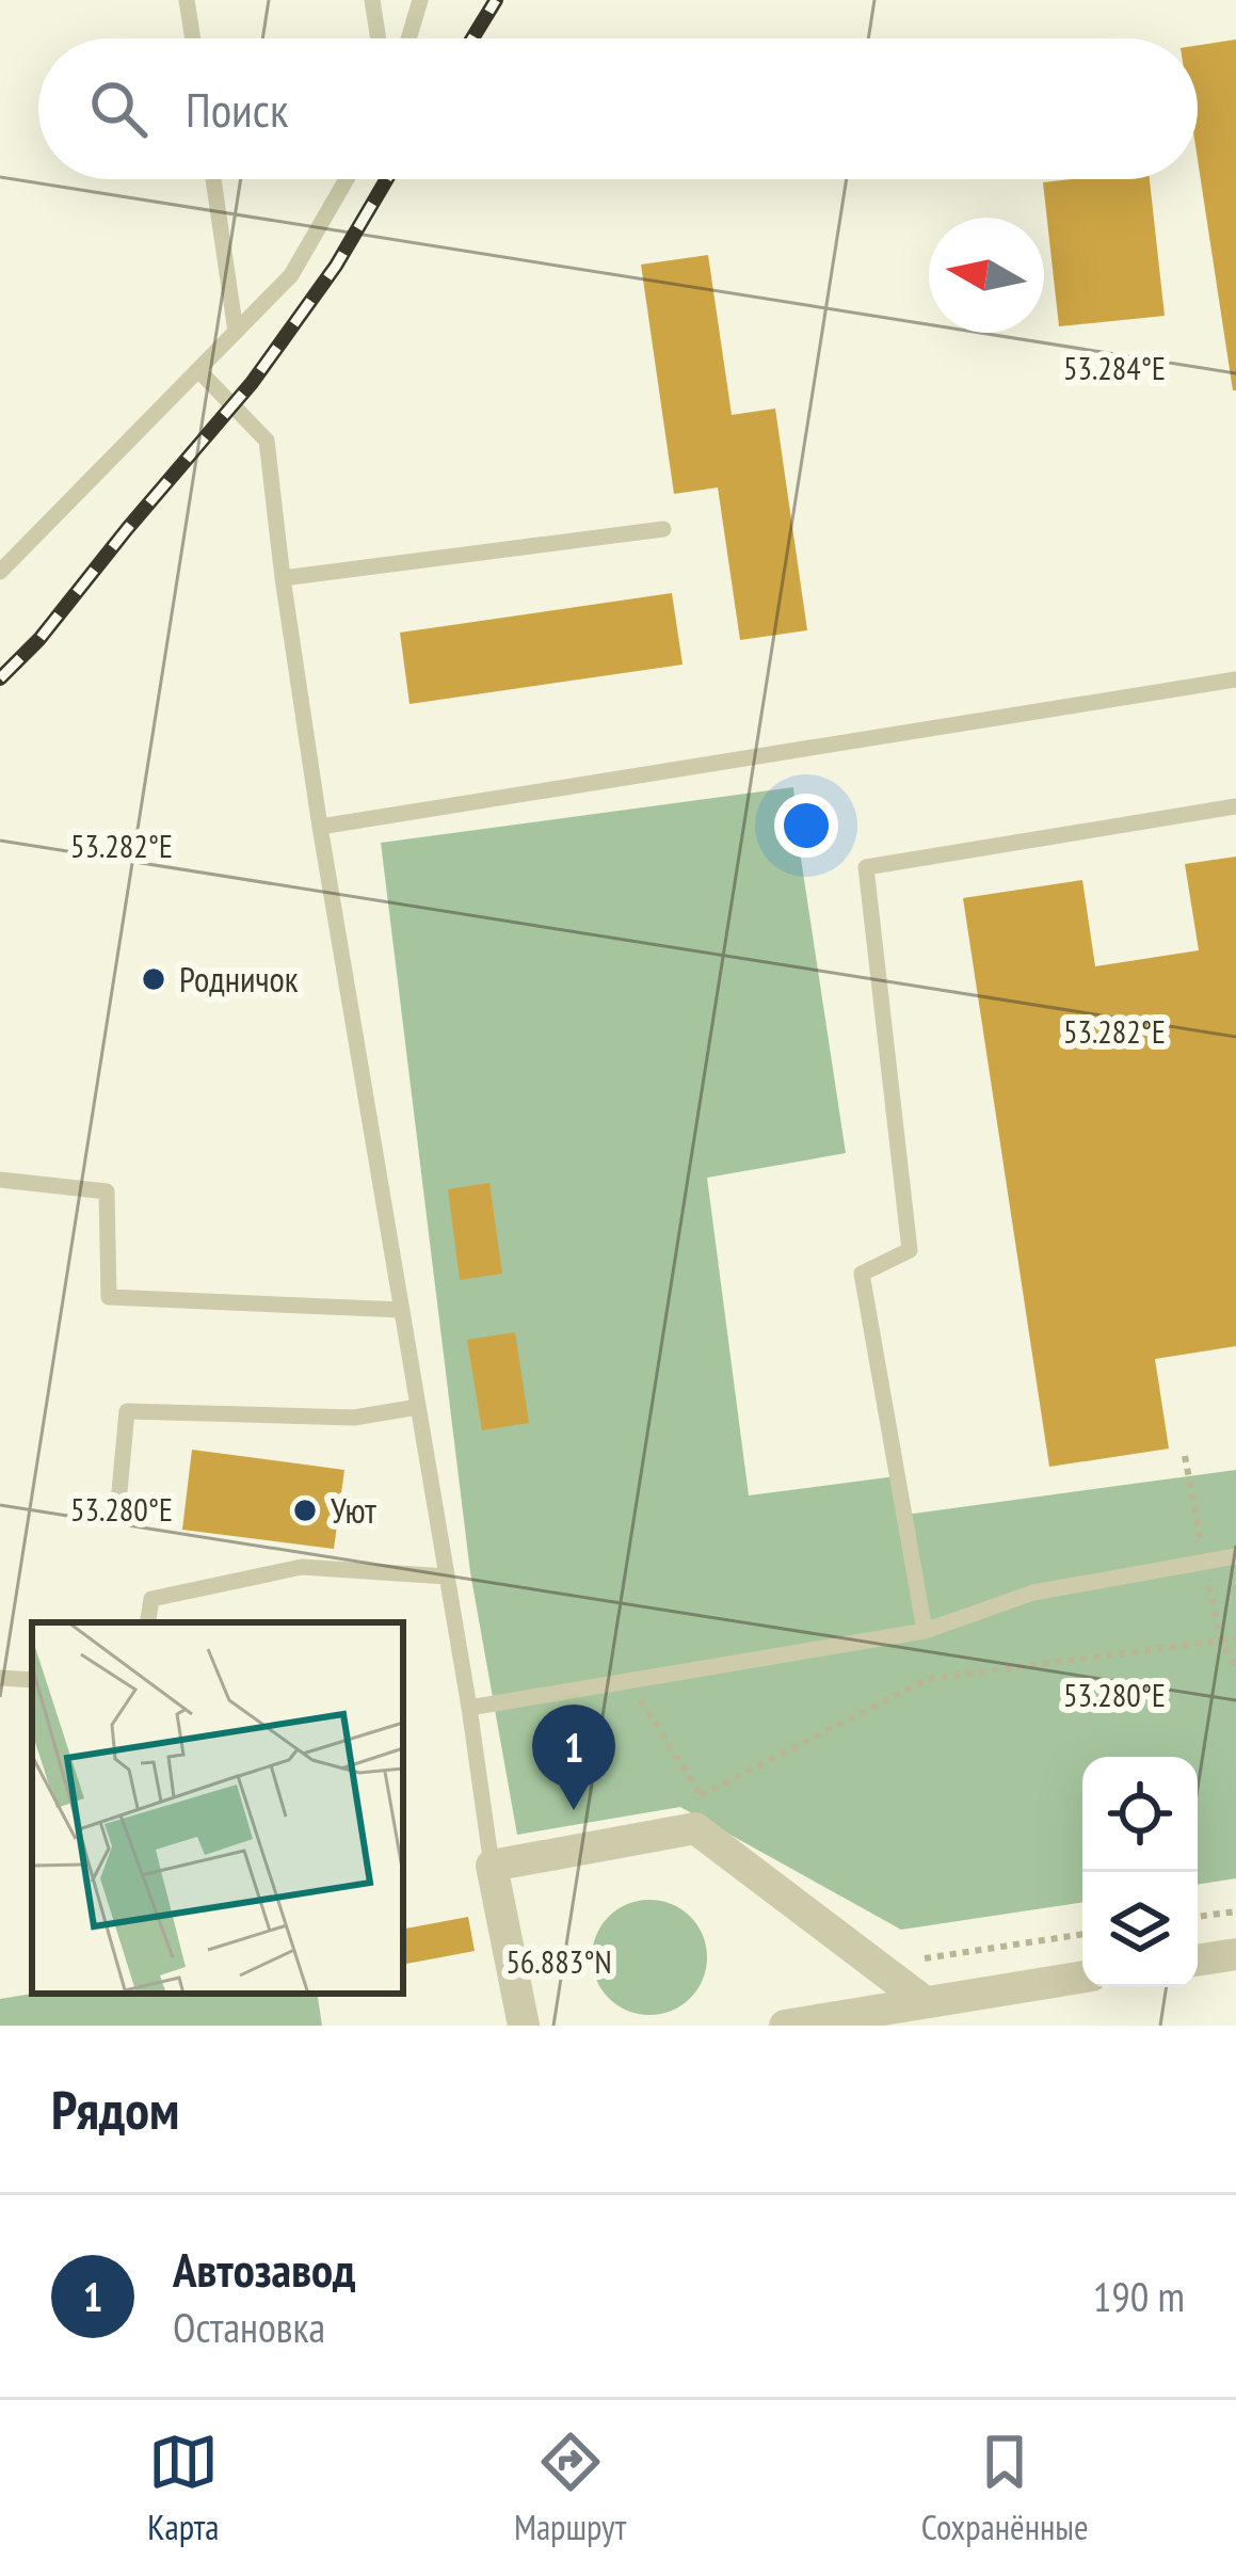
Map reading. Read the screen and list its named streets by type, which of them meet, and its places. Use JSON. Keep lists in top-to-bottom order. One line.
{"places":["Родничок","Уют"],"north":"left","page":{"search":"Поиск","pins":"1","heading":"Рядом","list":[{"mark":"1","name":"Автозавод","note":"Остановка","value":"190 m"}],"nav":["Карта","Маршрут","Сохранённые"]},"coordinates":["53.284°E","53.282°E","53.280°E","56.883°N"]}
